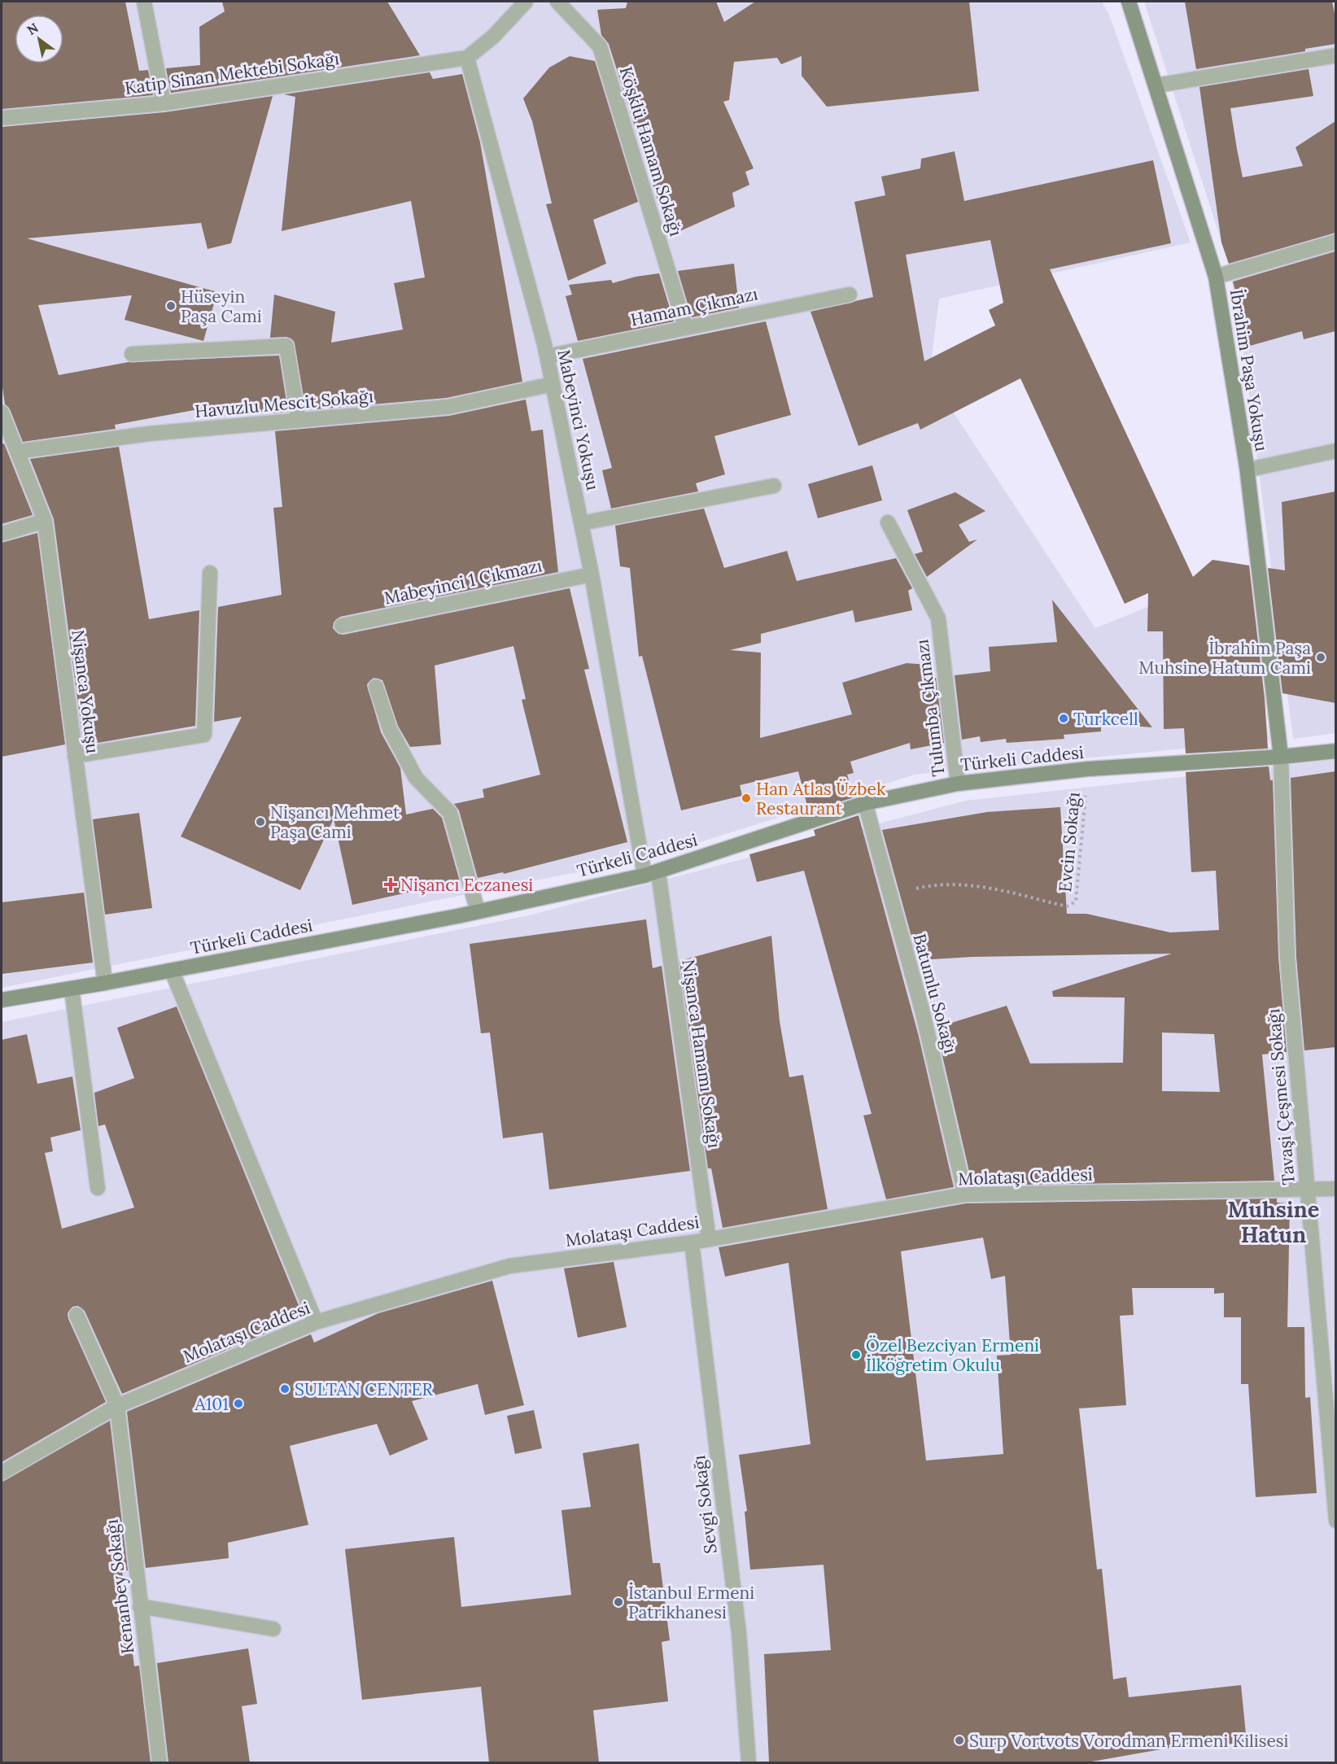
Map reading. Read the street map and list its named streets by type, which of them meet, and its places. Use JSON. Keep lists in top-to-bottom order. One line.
{"streets":{"main road":["İbrahim Paşa Yokuşu","Türkeli Caddesi"],"street":["Katip Sinan Mektebi Sokağı","Köşklü Hamam Sokağı","Hamam Çıkmazı","Havuzlu Mescit Sokağı","Mabeyinci Yokuşu","Mabeyinci 1 Çıkmazı","Nişanca Yokuşu","Tulumba Çıkmazı","Batumlu Sokağı","Nişanca Hamamı Sokağı","Tavaşi Çeşmesi Sokağı","Molataşı Caddesi","Sevgi Sokağı","Kenanbey Sokağı"],"path":["Evcin Sokağı"]},"crossings":[["Katip Sinan Mektebi Sokağı","Mabeyinci Yokuşu"],["Köşklü Hamam Sokağı","Hamam Çıkmazı"],["Hamam Çıkmazı","Mabeyinci Yokuşu"],["İbrahim Paşa Yokuşu","Türkeli Caddesi"],["İbrahim Paşa Yokuşu","Tavaşi Çeşmesi Sokağı"],["Havuzlu Mescit Sokağı","Mabeyinci Yokuşu"],["Havuzlu Mescit Sokağı","Nişanca Yokuşu"],["Mabeyinci Yokuşu","Mabeyinci 1 Çıkmazı"],["Mabeyinci Yokuşu","Türkeli Caddesi"],["Mabeyinci Yokuşu","Nişanca Hamamı Sokağı"],["Nişanca Yokuşu","Türkeli Caddesi"],["Tulumba Çıkmazı","Türkeli Caddesi"],["Türkeli Caddesi","Evcin Sokağı"],["Türkeli Caddesi","Batumlu Sokağı"],["Türkeli Caddesi","Nişanca Hamamı Sokağı"],["Türkeli Caddesi","Tavaşi Çeşmesi Sokağı"],["Evcin Sokağı","Batumlu Sokağı"],["Batumlu Sokağı","Molataşı Caddesi"],["Nişanca Hamamı Sokağı","Molataşı Caddesi"],["Tavaşi Çeşmesi Sokağı","Molataşı Caddesi"],["Molataşı Caddesi","Sevgi Sokağı"],["Molataşı Caddesi","Kenanbey Sokağı"]],"districts":["Muhsine Hatun"],"places":{"other":["Hüseyin Paşa Cami","İbrahim Paşa Muhsine Hatum Cami","Turkcell","Han Atlas Üzbek Restaurant","Nişancı Mehmet Paşa Cami","Özel Bezciyan Ermeni İlköğretim Okulu","SULTAN CENTER","A101","İstanbul Ermeni Patrikhanesi","Surp Vortvots Vorodman Ermeni Kilisesi"],"health":["Nişancı Eczanesi"]},"north":"top left"}
